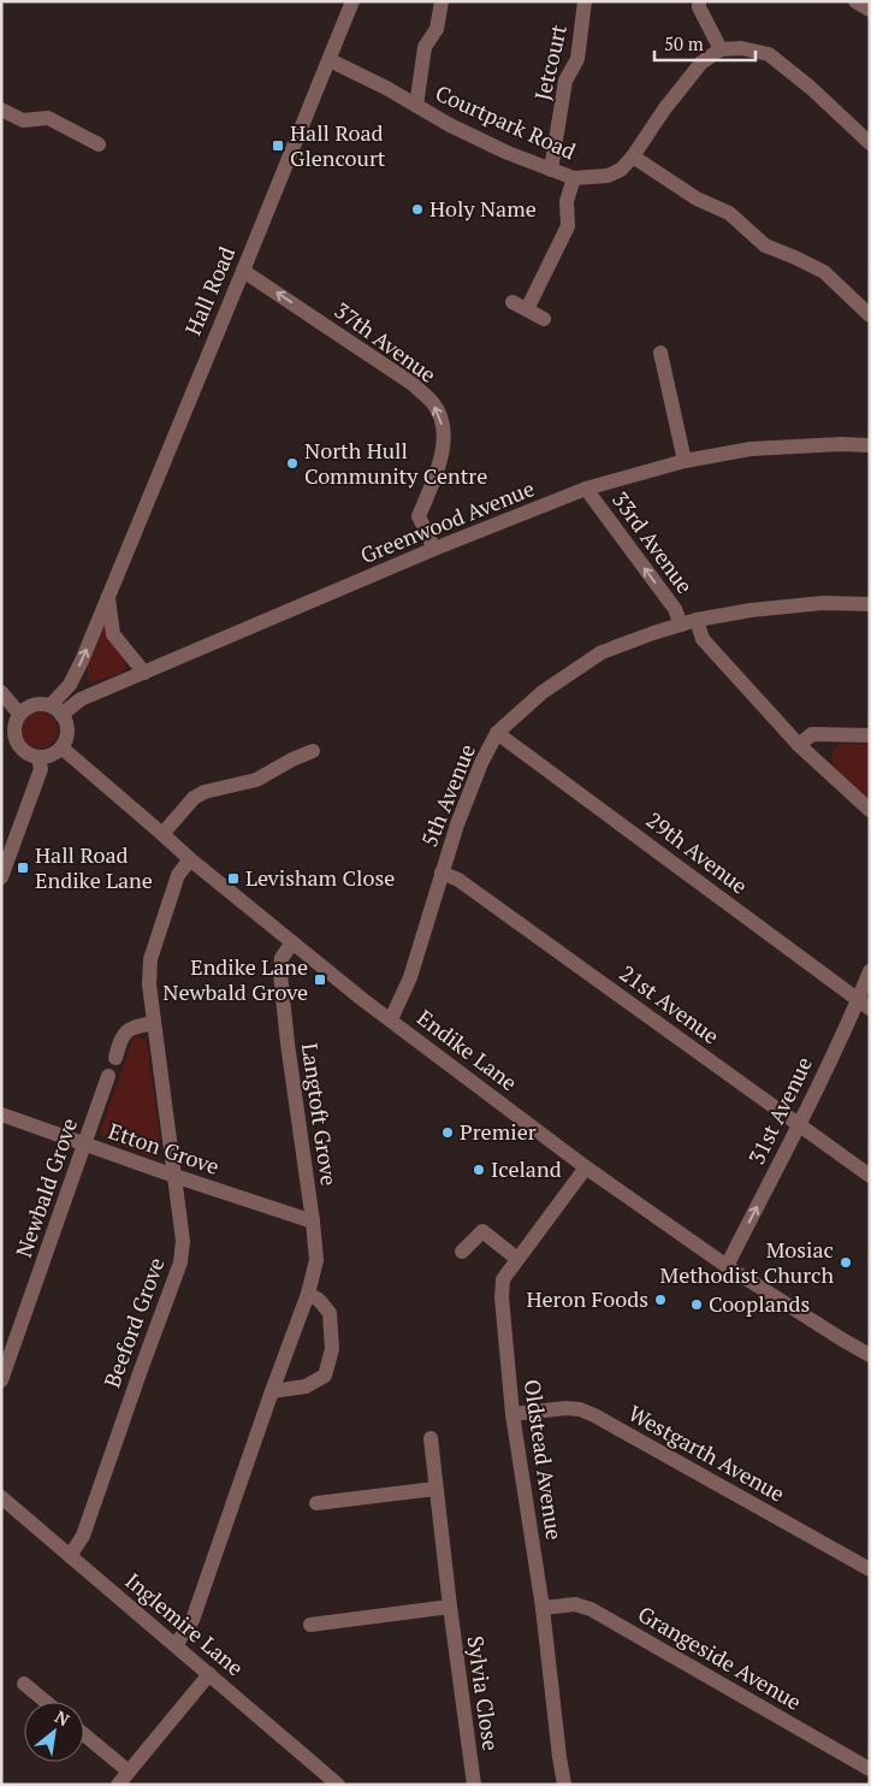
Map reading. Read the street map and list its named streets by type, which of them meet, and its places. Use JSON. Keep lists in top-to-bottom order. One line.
{"streets":{"street":["Jetcourt","Courtpark Road","Hall Road","37th Avenue","Greenwood Avenue","33rd Avenue","5th Avenue","29th Avenue","21st Avenue","Endike Lane","31st Avenue","Langtoft Grove","Etton Grove","Newbald Grove","Beeford Grove","Westgarth Avenue","Oldstead Avenue","Inglemire Lane","Grangeside Avenue","Sylvia Close"]},"crossings":[["Jetcourt","Courtpark Road"],["Courtpark Road","Hall Road"],["Hall Road","37th Avenue"],["Hall Road","Greenwood Avenue"],["Hall Road","Endike Lane"],["37th Avenue","Greenwood Avenue"],["Greenwood Avenue","33rd Avenue"],["Greenwood Avenue","Endike Lane"],["33rd Avenue","5th Avenue"],["5th Avenue","29th Avenue"],["5th Avenue","21st Avenue"],["5th Avenue","Endike Lane"],["29th Avenue","31st Avenue"],["21st Avenue","31st Avenue"],["Endike Lane","31st Avenue"],["Endike Lane","Langtoft Grove"],["Endike Lane","Oldstead Avenue"],["Langtoft Grove","Etton Grove"],["Langtoft Grove","Inglemire Lane"],["Etton Grove","Newbald Grove"],["Etton Grove","Beeford Grove"],["Beeford Grove","Inglemire Lane"],["Westgarth Avenue","Oldstead Avenue"],["Oldstead Avenue","Grangeside Avenue"]],"one_way":["37th Avenue","33rd Avenue","31st Avenue"],"places":{"transit":["Hall Road Glencourt","Hall Road Endike Lane","Levisham Close","Endike Lane Newbald Grove"],"other":["Holy Name","North Hull Community Centre","Premier","Iceland","Mosiac Methodist Church","Heron Foods","Cooplands"]},"scale_bar":"50 m","north":"top right"}
